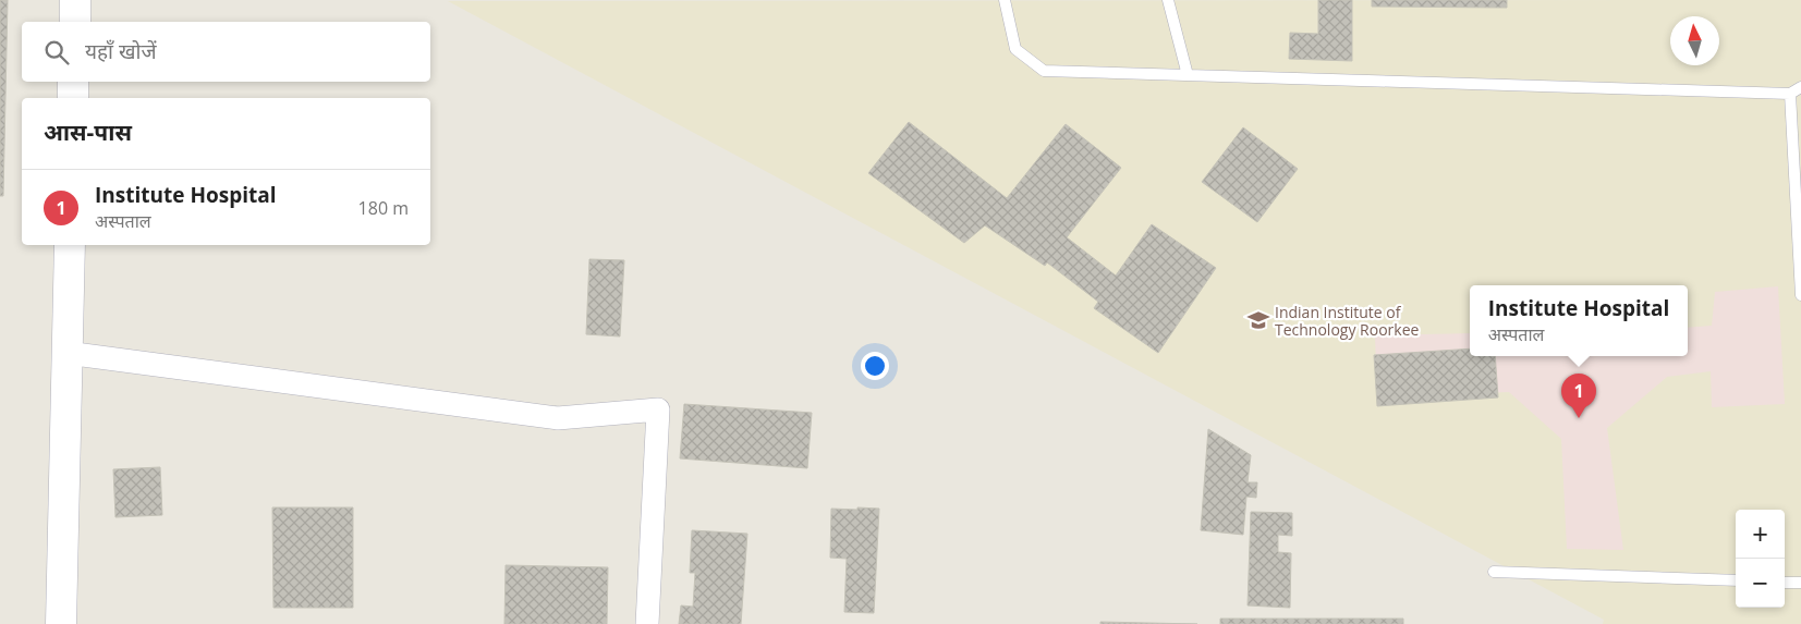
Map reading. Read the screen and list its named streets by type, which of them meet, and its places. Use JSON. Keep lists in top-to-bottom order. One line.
{"places":{"school or university":["Indian Institute of Technology Roorkee"]},"north":"top","page":{"search":"यहाँ खोजें","heading":"आस-पास","list":[{"mark":"1","name":"Institute Hospital","note":"अस्पताल","value":"180 m"}],"popup":["Institute Hospital","अस्पताल"],"pins":"1","map_buttons":["+","−"]}}
